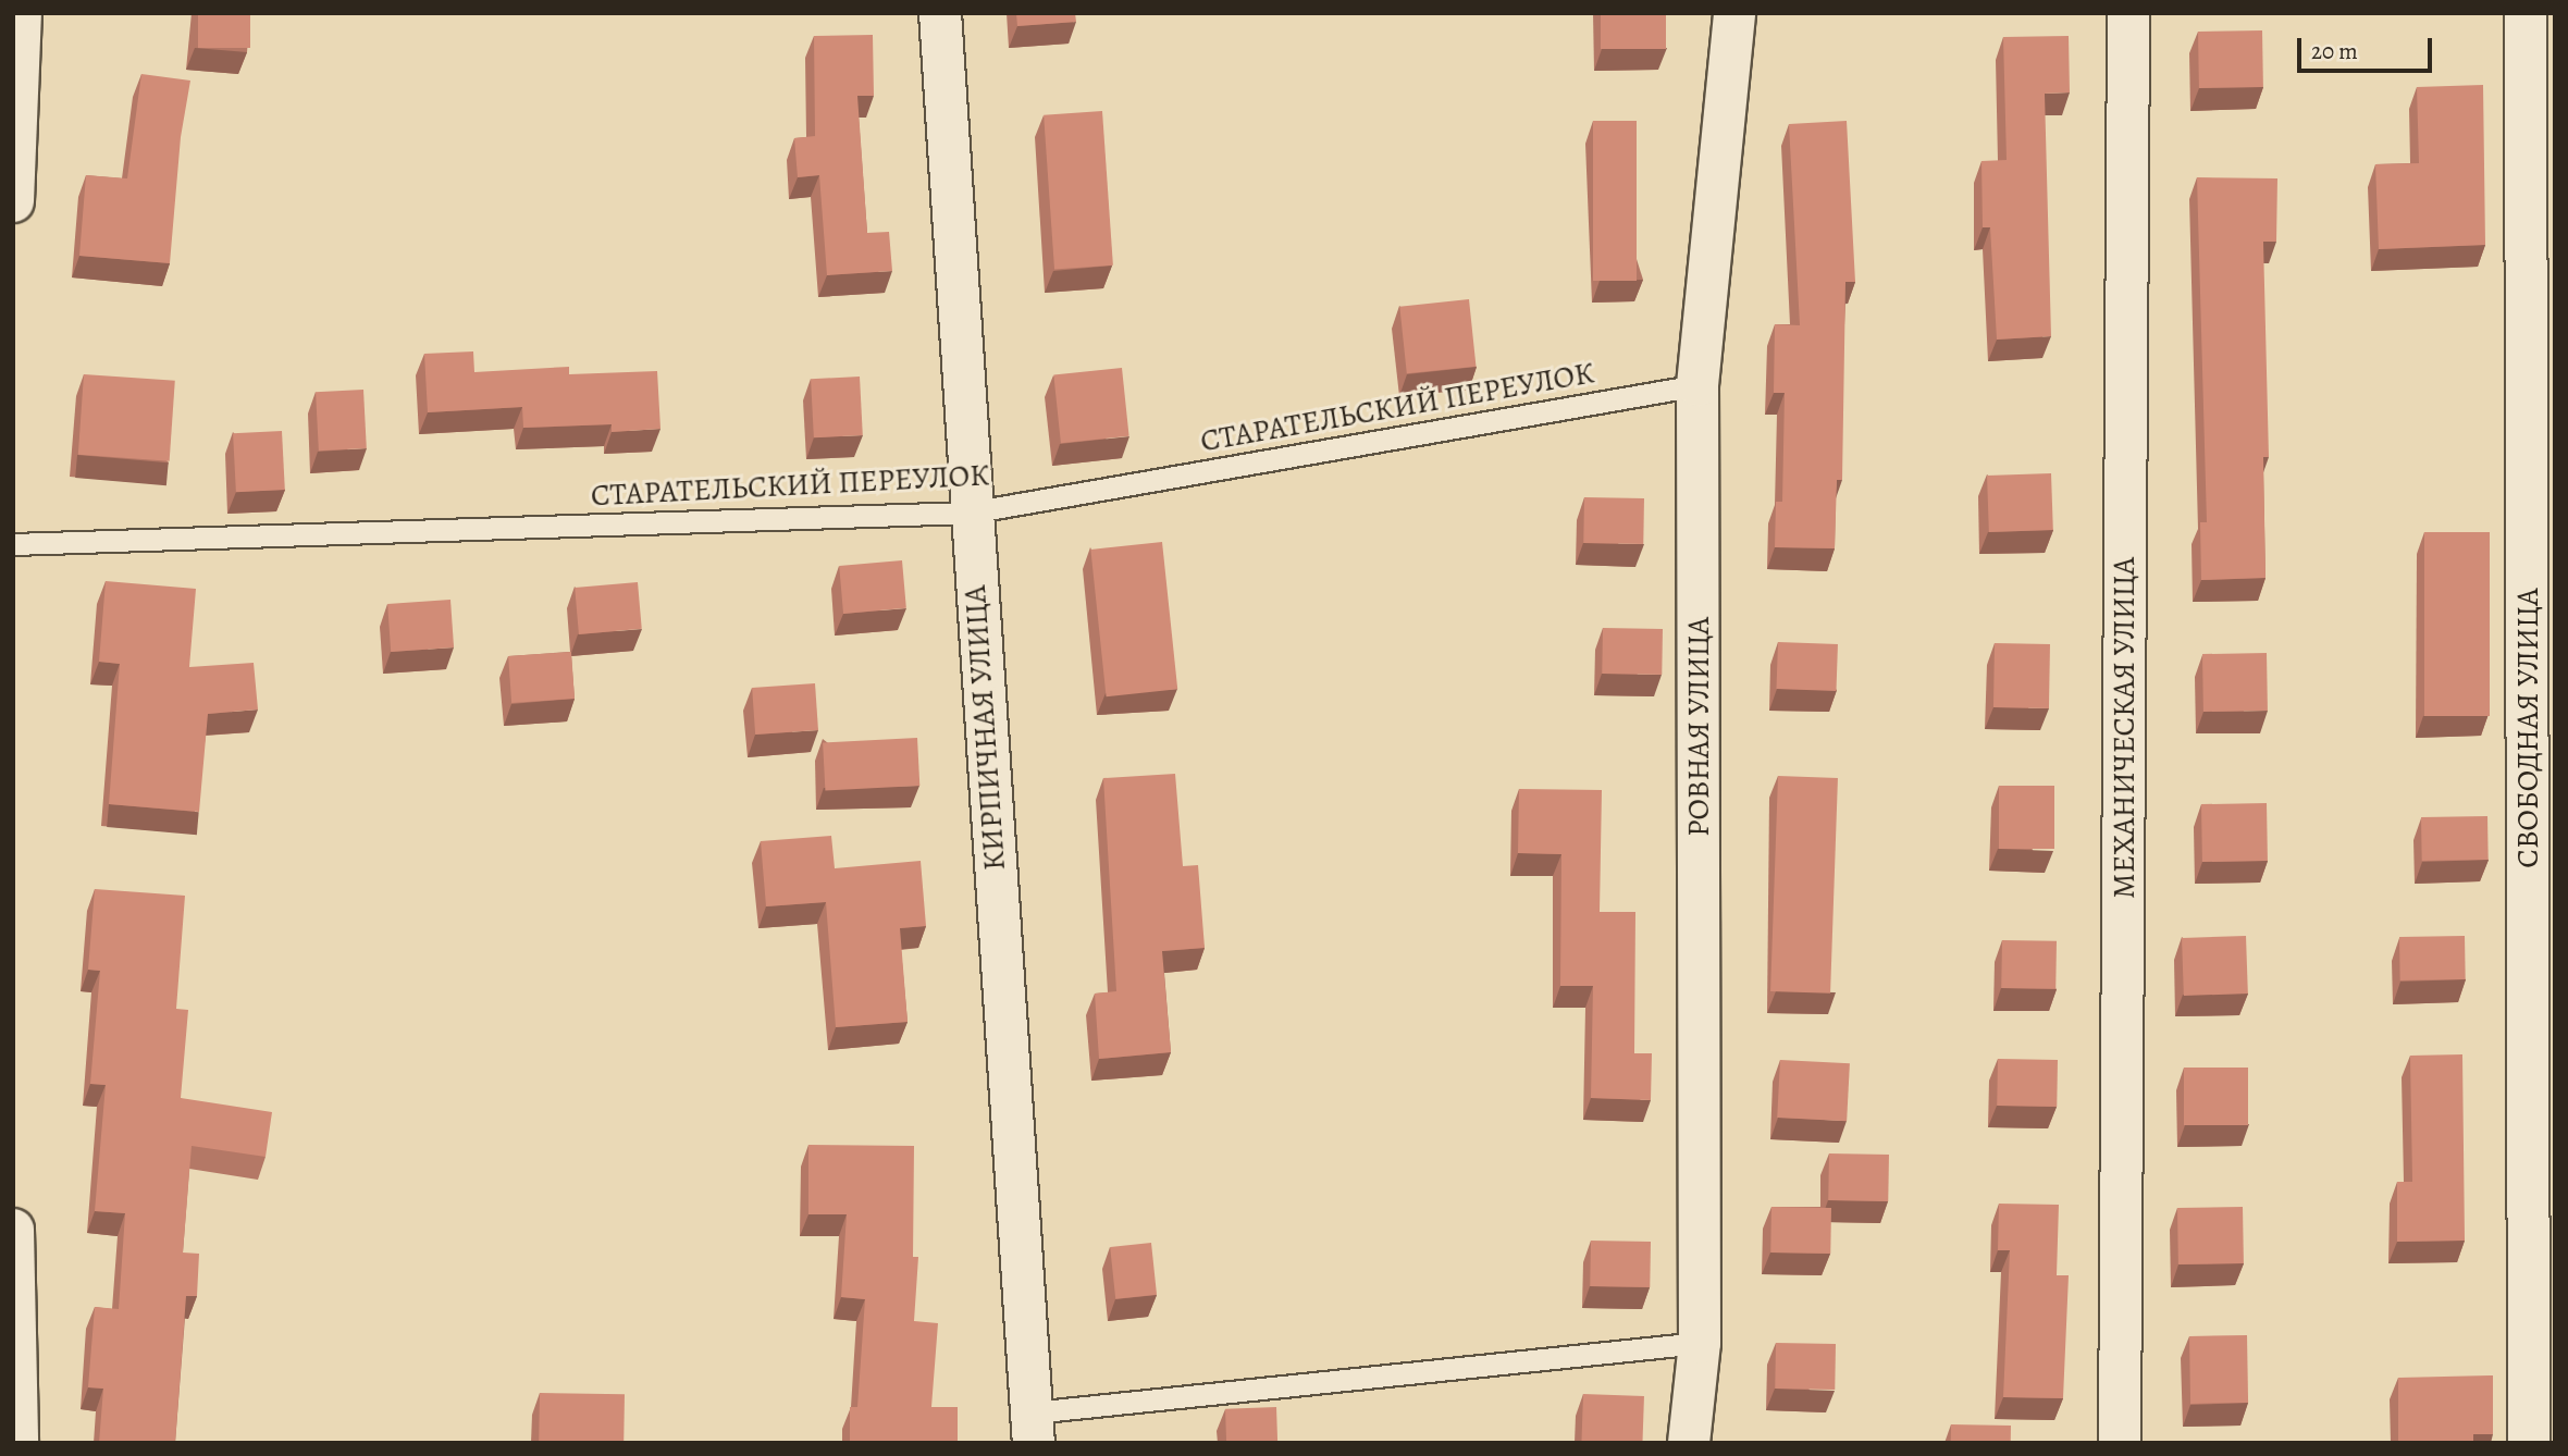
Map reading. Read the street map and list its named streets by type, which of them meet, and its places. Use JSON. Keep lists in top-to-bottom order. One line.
{"streets":{"street":["РОВНАЯ УЛИЦА","КИРПИЧНАЯ УЛИЦА","МЕХАНИЧЕСКАЯ УЛИЦА","СВОБОДНАЯ УЛИЦА"],"lane":["СТАРАТЕЛЬСКИЙ ПЕРЕУЛОК"]},"crossings":[["СТАРАТЕЛЬСКИЙ ПЕРЕУЛОК","РОВНАЯ УЛИЦА"],["СТАРАТЕЛЬСКИЙ ПЕРЕУЛОК","КИРПИЧНАЯ УЛИЦА"]],"scale_bar":"20 m"}
